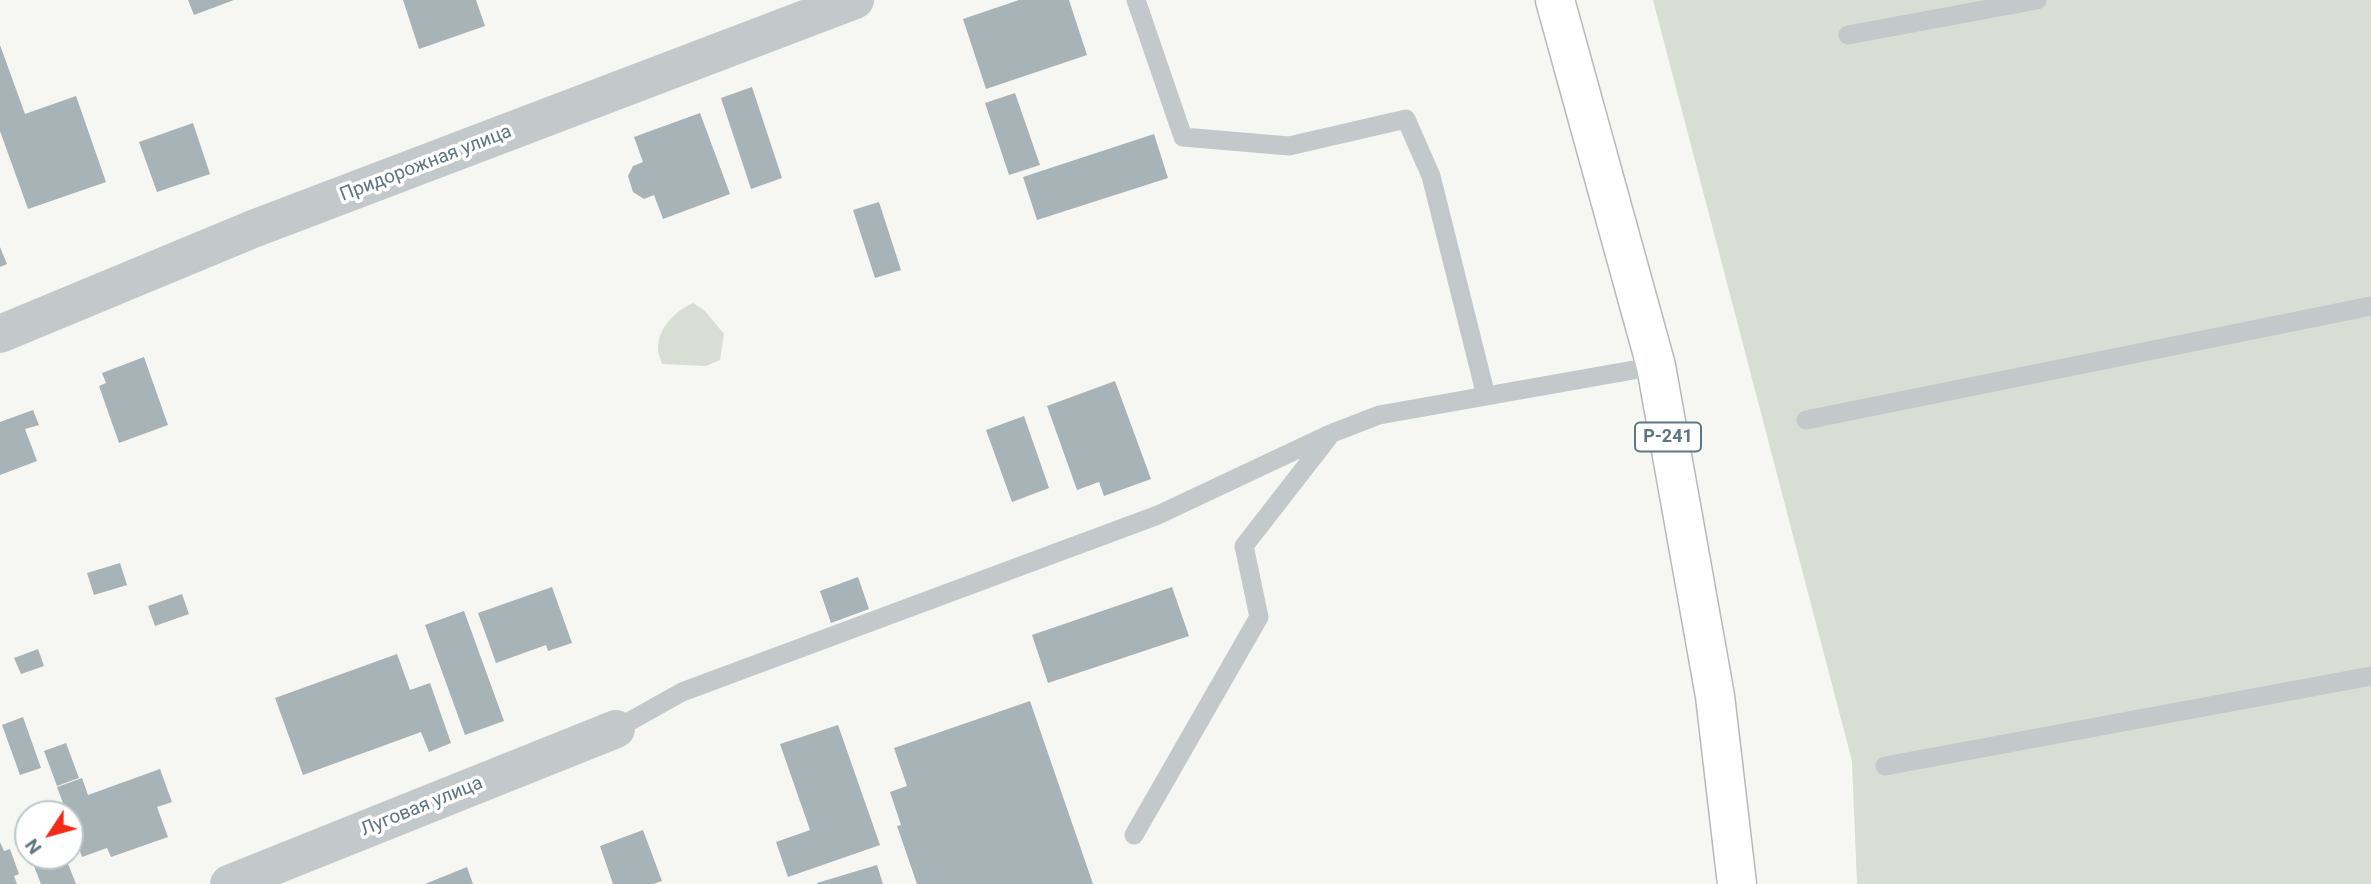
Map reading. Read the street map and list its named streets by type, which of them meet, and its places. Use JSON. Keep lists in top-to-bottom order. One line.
{"streets":{"highway":["Р-241"],"street":["Придорожная улица","Луговая улица"]},"north":"bottom left"}
